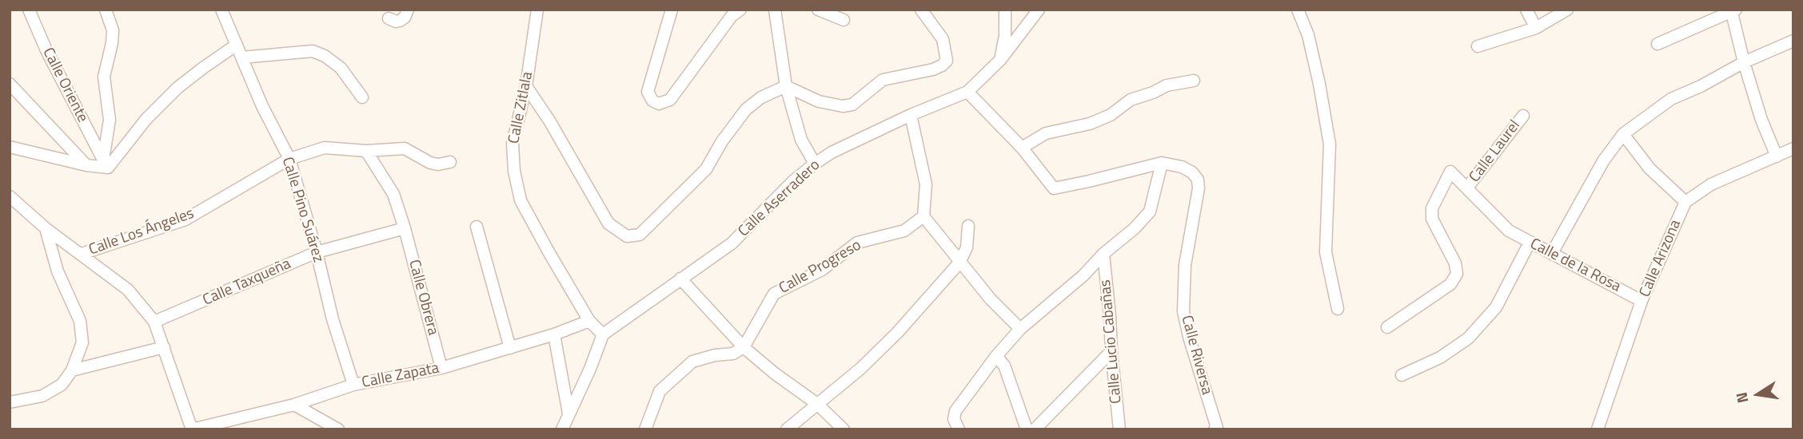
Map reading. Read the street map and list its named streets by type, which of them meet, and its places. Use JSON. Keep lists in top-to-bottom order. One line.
{"streets":{"street":["Calle Oriente","Calle Zitlala","Calle Laurel","Calle Aserradero","Calle Pino Suárez","Calle Los Ángeles","Calle Arizona","Calle de la Rosa","Calle Progreso","Calle Taxqueña","Calle Obrera","Calle Lucio Cabañas","Calle Riversa","Calle Zapata"]},"crossings":[["Calle Zitlala","Calle Zapata"],["Calle Laurel","Calle de la Rosa"],["Calle Pino Suárez","Calle Los Ángeles"],["Calle Pino Suárez","Calle Taxqueña"],["Calle Pino Suárez","Calle Zapata"],["Calle Los Ángeles","Calle Obrera"],["Calle Arizona","Calle de la Rosa"],["Calle Taxqueña","Calle Obrera"],["Calle Obrera","Calle Zapata"]],"north":"left"}
